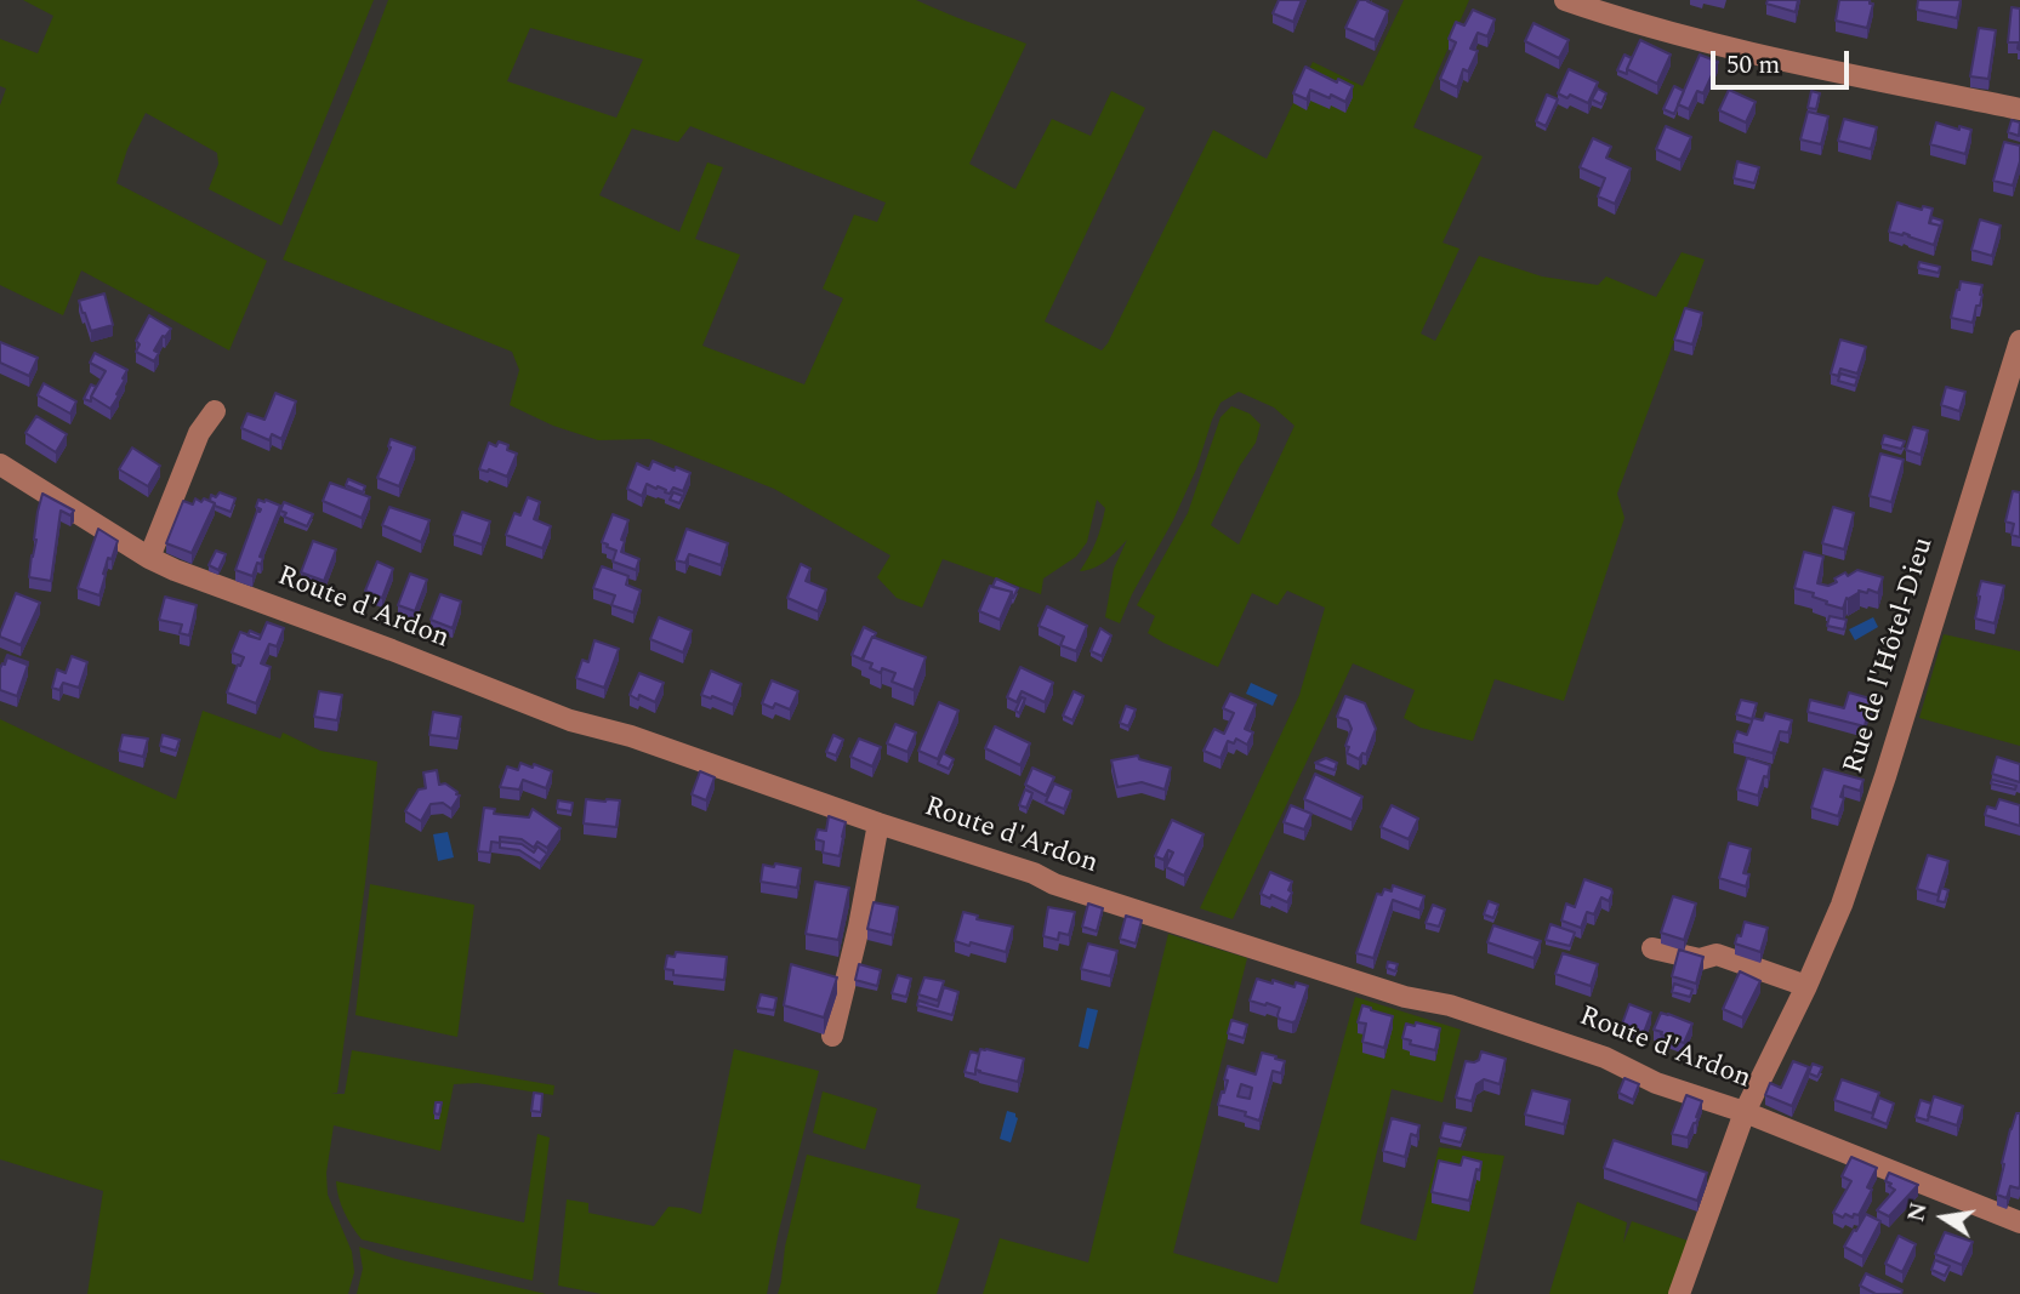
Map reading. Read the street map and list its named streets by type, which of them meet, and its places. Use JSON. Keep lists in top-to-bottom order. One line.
{"streets":{"street":["Route d'Ardon","Rue de l'Hôtel-Dieu"]},"crossings":[["Route d'Ardon","Rue de l'Hôtel-Dieu"]],"scale_bar":"50 m","north":"left"}
